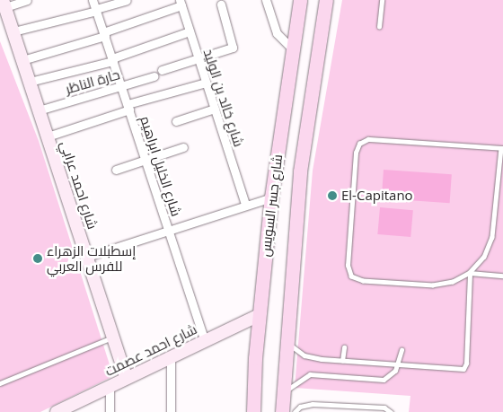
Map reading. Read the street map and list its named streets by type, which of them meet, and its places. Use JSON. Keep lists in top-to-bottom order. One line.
{"streets":{"main road":["شارع جسر السويس"],"street":["حارة الناظر","شارع خالد بن الوليد","شارع الخليل ابراهيم","شارع احمد عرابي","شارع احمد عصمت"]},"crossings":[["حارة الناظر","شارع الخليل ابراهيم"],["حارة الناظر","شارع احمد عرابي"],["شارع الخليل ابراهيم","شارع احمد عصمت"],["شارع احمد عرابي","شارع احمد عصمت"],["شارع جسر السويس","شارع احمد عصمت"]],"places":["El-Capitano","إسطبلات الزهراء للفرس العربي"]}
